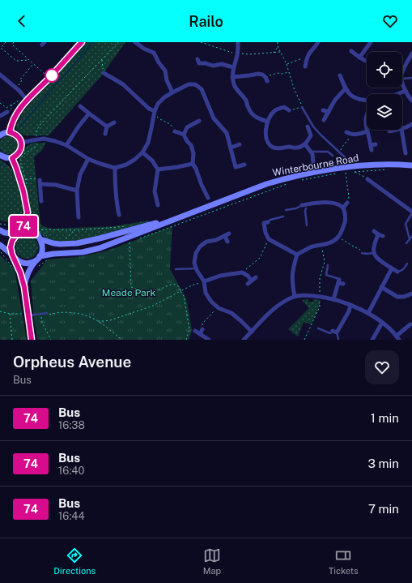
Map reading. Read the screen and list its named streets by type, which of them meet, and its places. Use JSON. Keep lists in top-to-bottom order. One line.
{"streets":{"main road":["Winterbourne Road"]},"parks":["Meade Park"],"lines":["bus line 74"],"page":{"header":"Railo","on_map":"74","heading":["Orpheus Avenue","Bus"],"list":[{"mark":"74","name":"Bus","note":"16:38","value":"1 min"},{"mark":"74","name":"Bus","note":"16:40","value":"3 min"},{"mark":"74","name":"Bus","note":"16:44","value":"7 min"}],"tabs":["Directions","Map","Tickets"]}}
